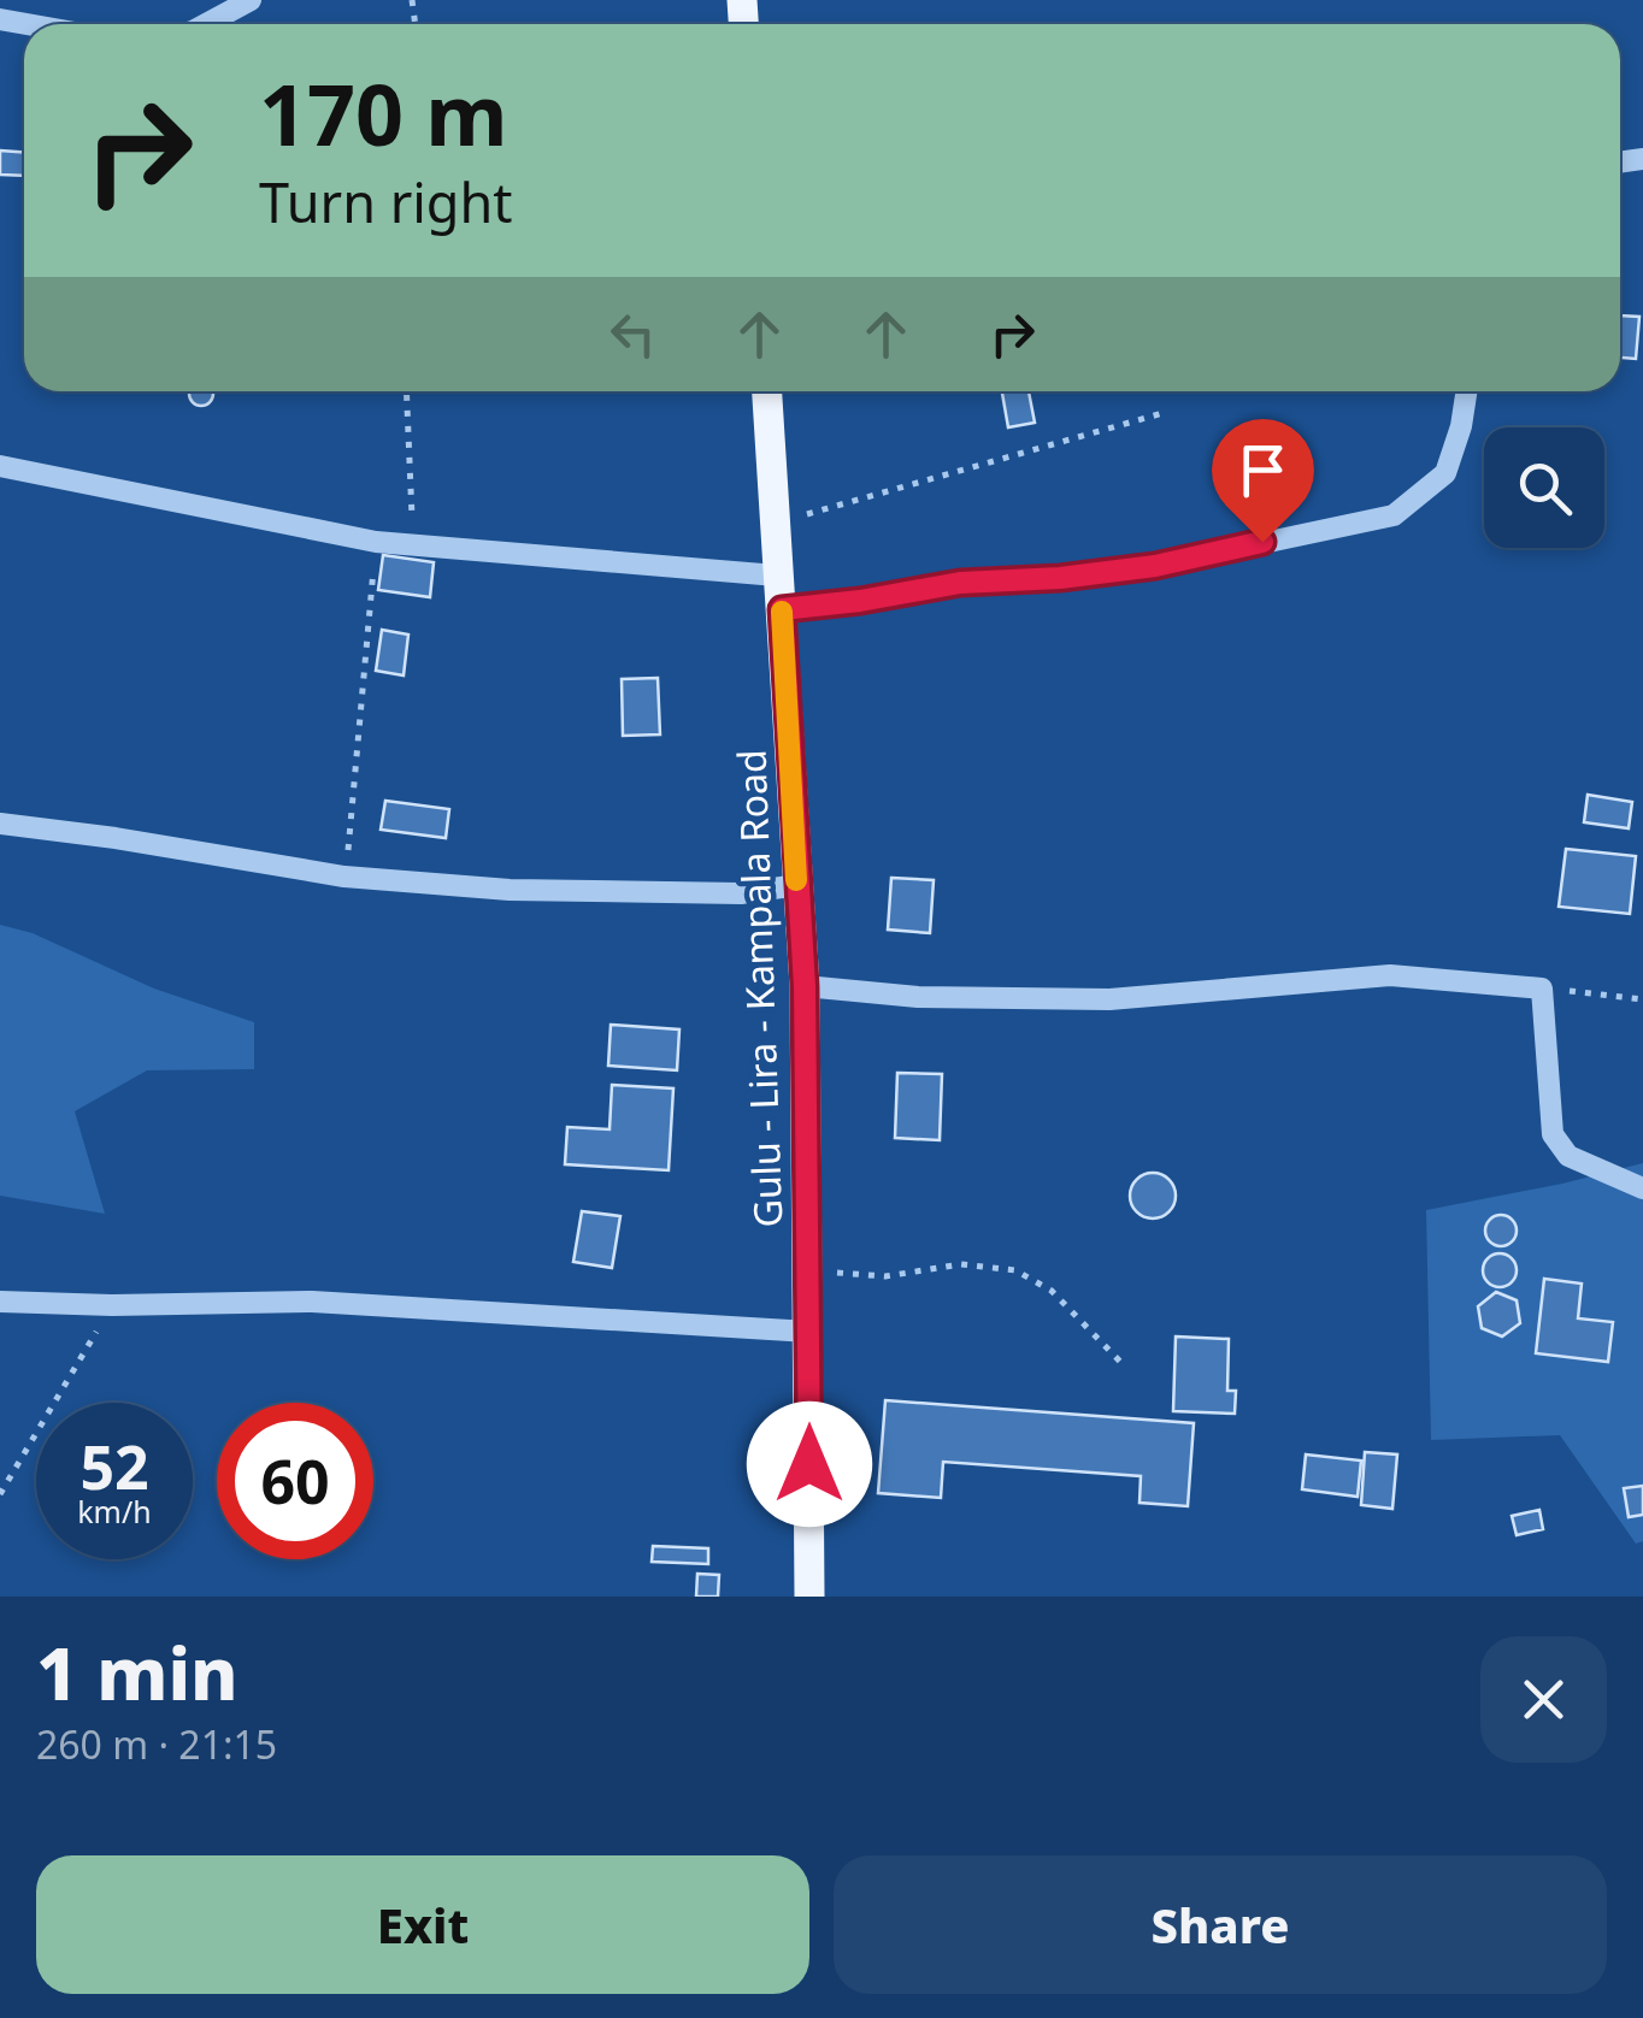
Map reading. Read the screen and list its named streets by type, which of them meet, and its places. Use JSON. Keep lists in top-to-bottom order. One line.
{"streets":{"main road":["Gulu - Lira - Kampala Road"]},"page":{"turn":["170 m","Turn right"],"speed":"52 km/h","limit":"60","heading":["1 min","260 m · 21:15"],"buttons":["Exit","Share"]}}
